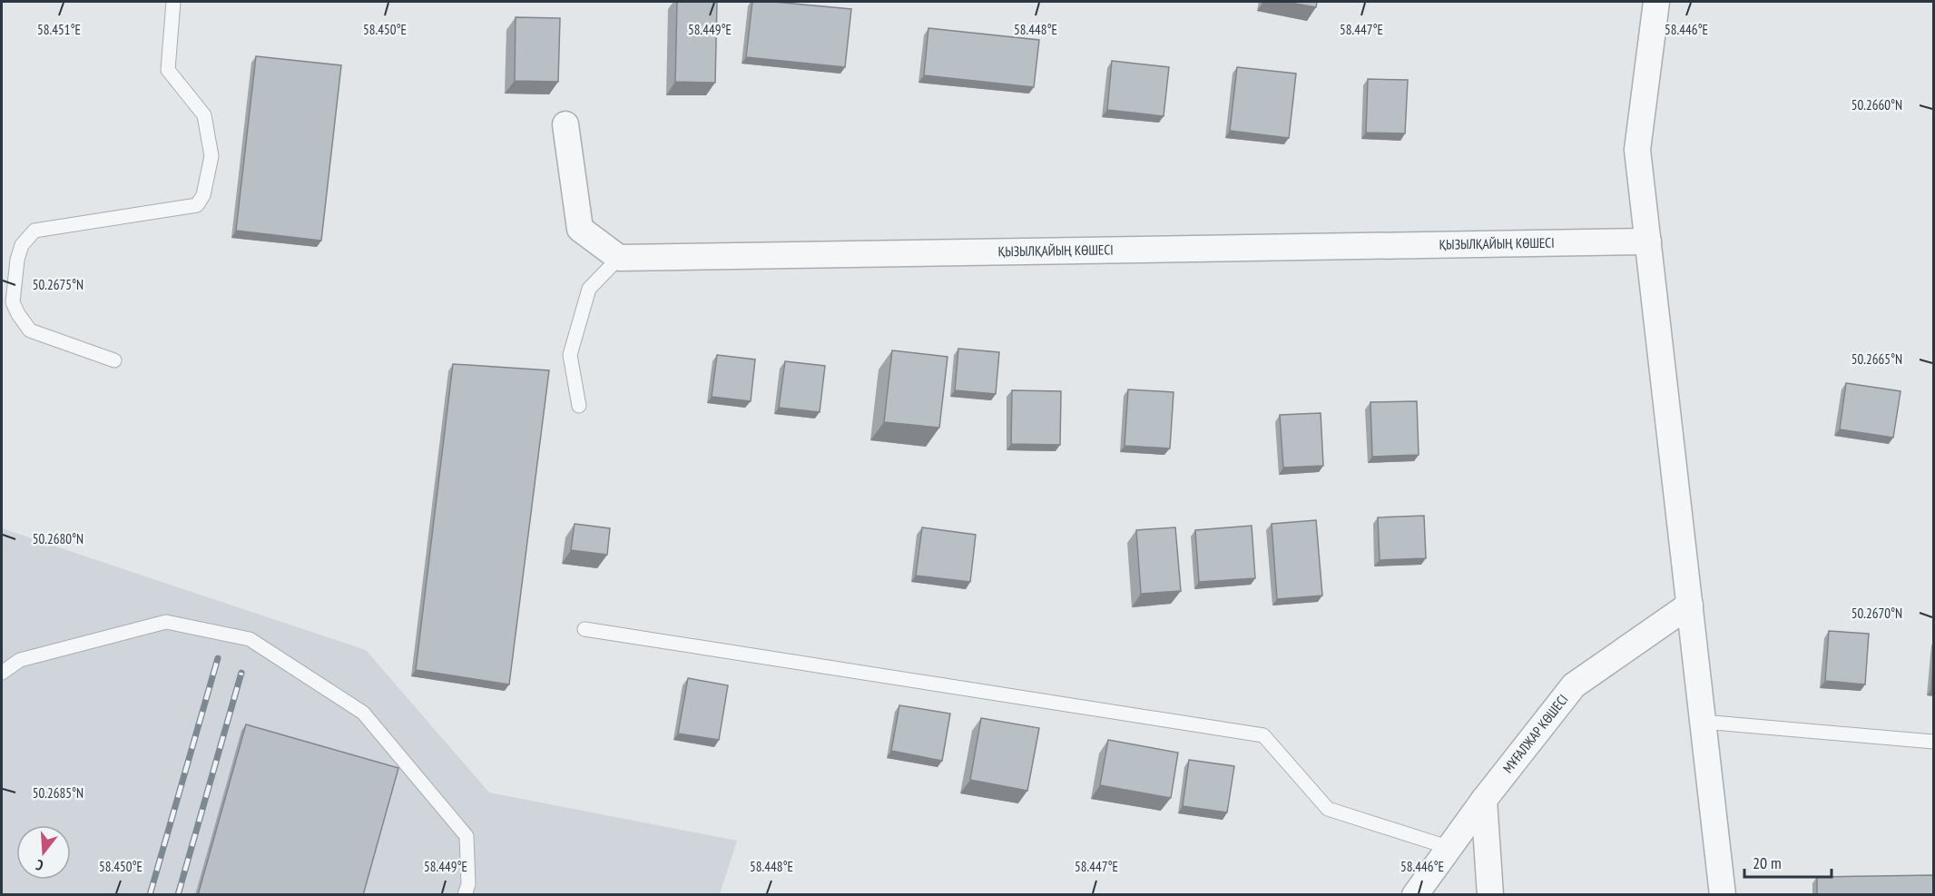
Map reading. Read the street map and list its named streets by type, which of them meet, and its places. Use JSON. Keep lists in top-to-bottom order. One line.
{"streets":{"street":["ҚЫЗЫЛҚАЙЫҢ КӨШЕСІ","МҰҒАЛЖАР КӨШЕСІ"]},"scale_bar":"20 m","north":"bottom","coordinates":["58.451°E","58.450°E","58.449°E","58.448°E","58.447°E","58.446°E","50.2660°N","50.2675°N","50.2665°N","50.2680°N","50.2670°N","50.2685°N"]}
